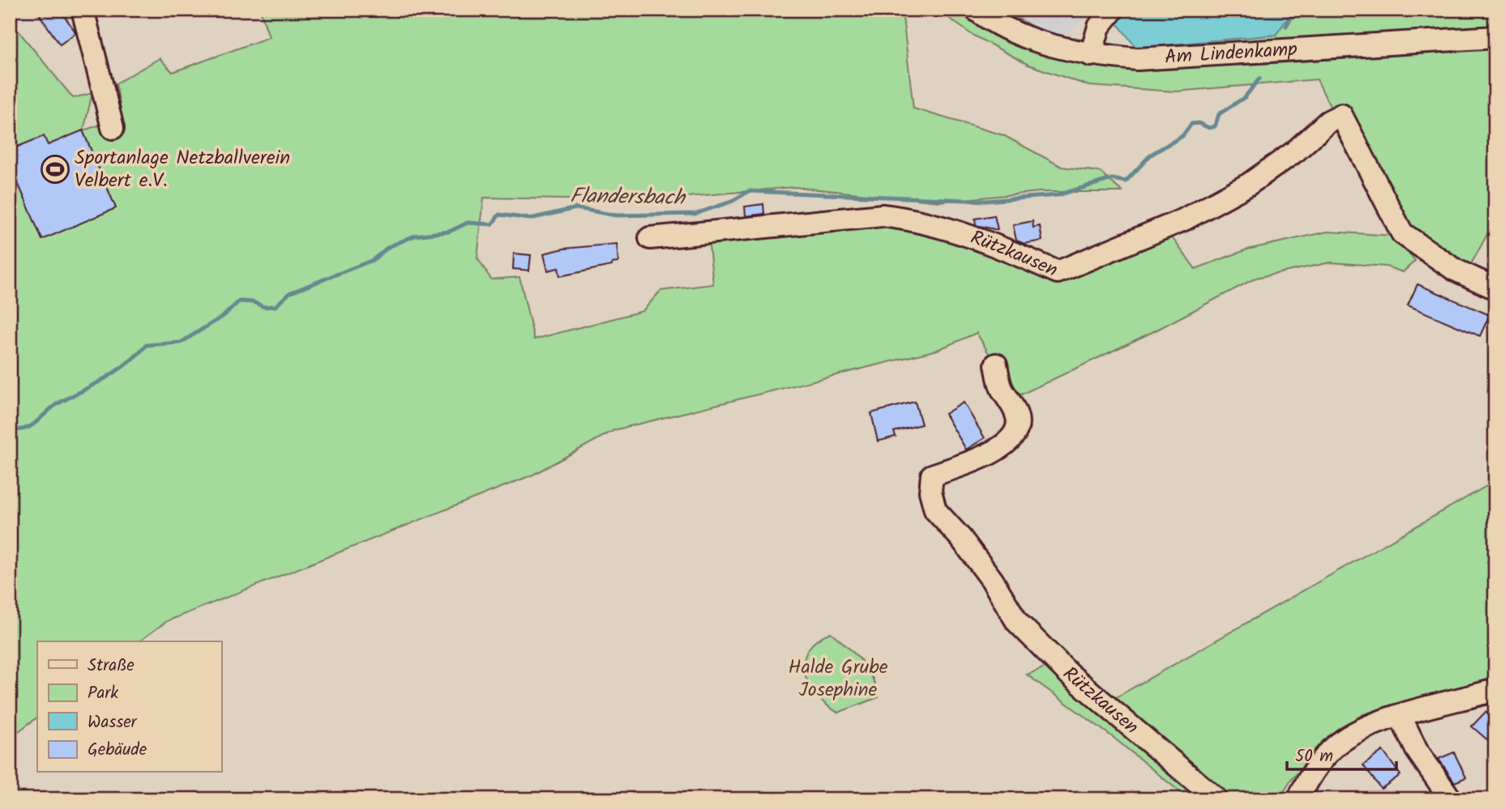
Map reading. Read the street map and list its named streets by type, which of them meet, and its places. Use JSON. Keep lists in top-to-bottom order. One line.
{"streets":{"street":["Am Lindenkamp","Rützkausen"]},"water":["Flandersbach"],"parks":["Halde Grube Josephine"],"places":{"sports":["Sportanlage Netzballverein Velbert e.V."]},"legend":["Straße","Park","Wasser","Gebäude"],"scale_bar":"50 m"}
